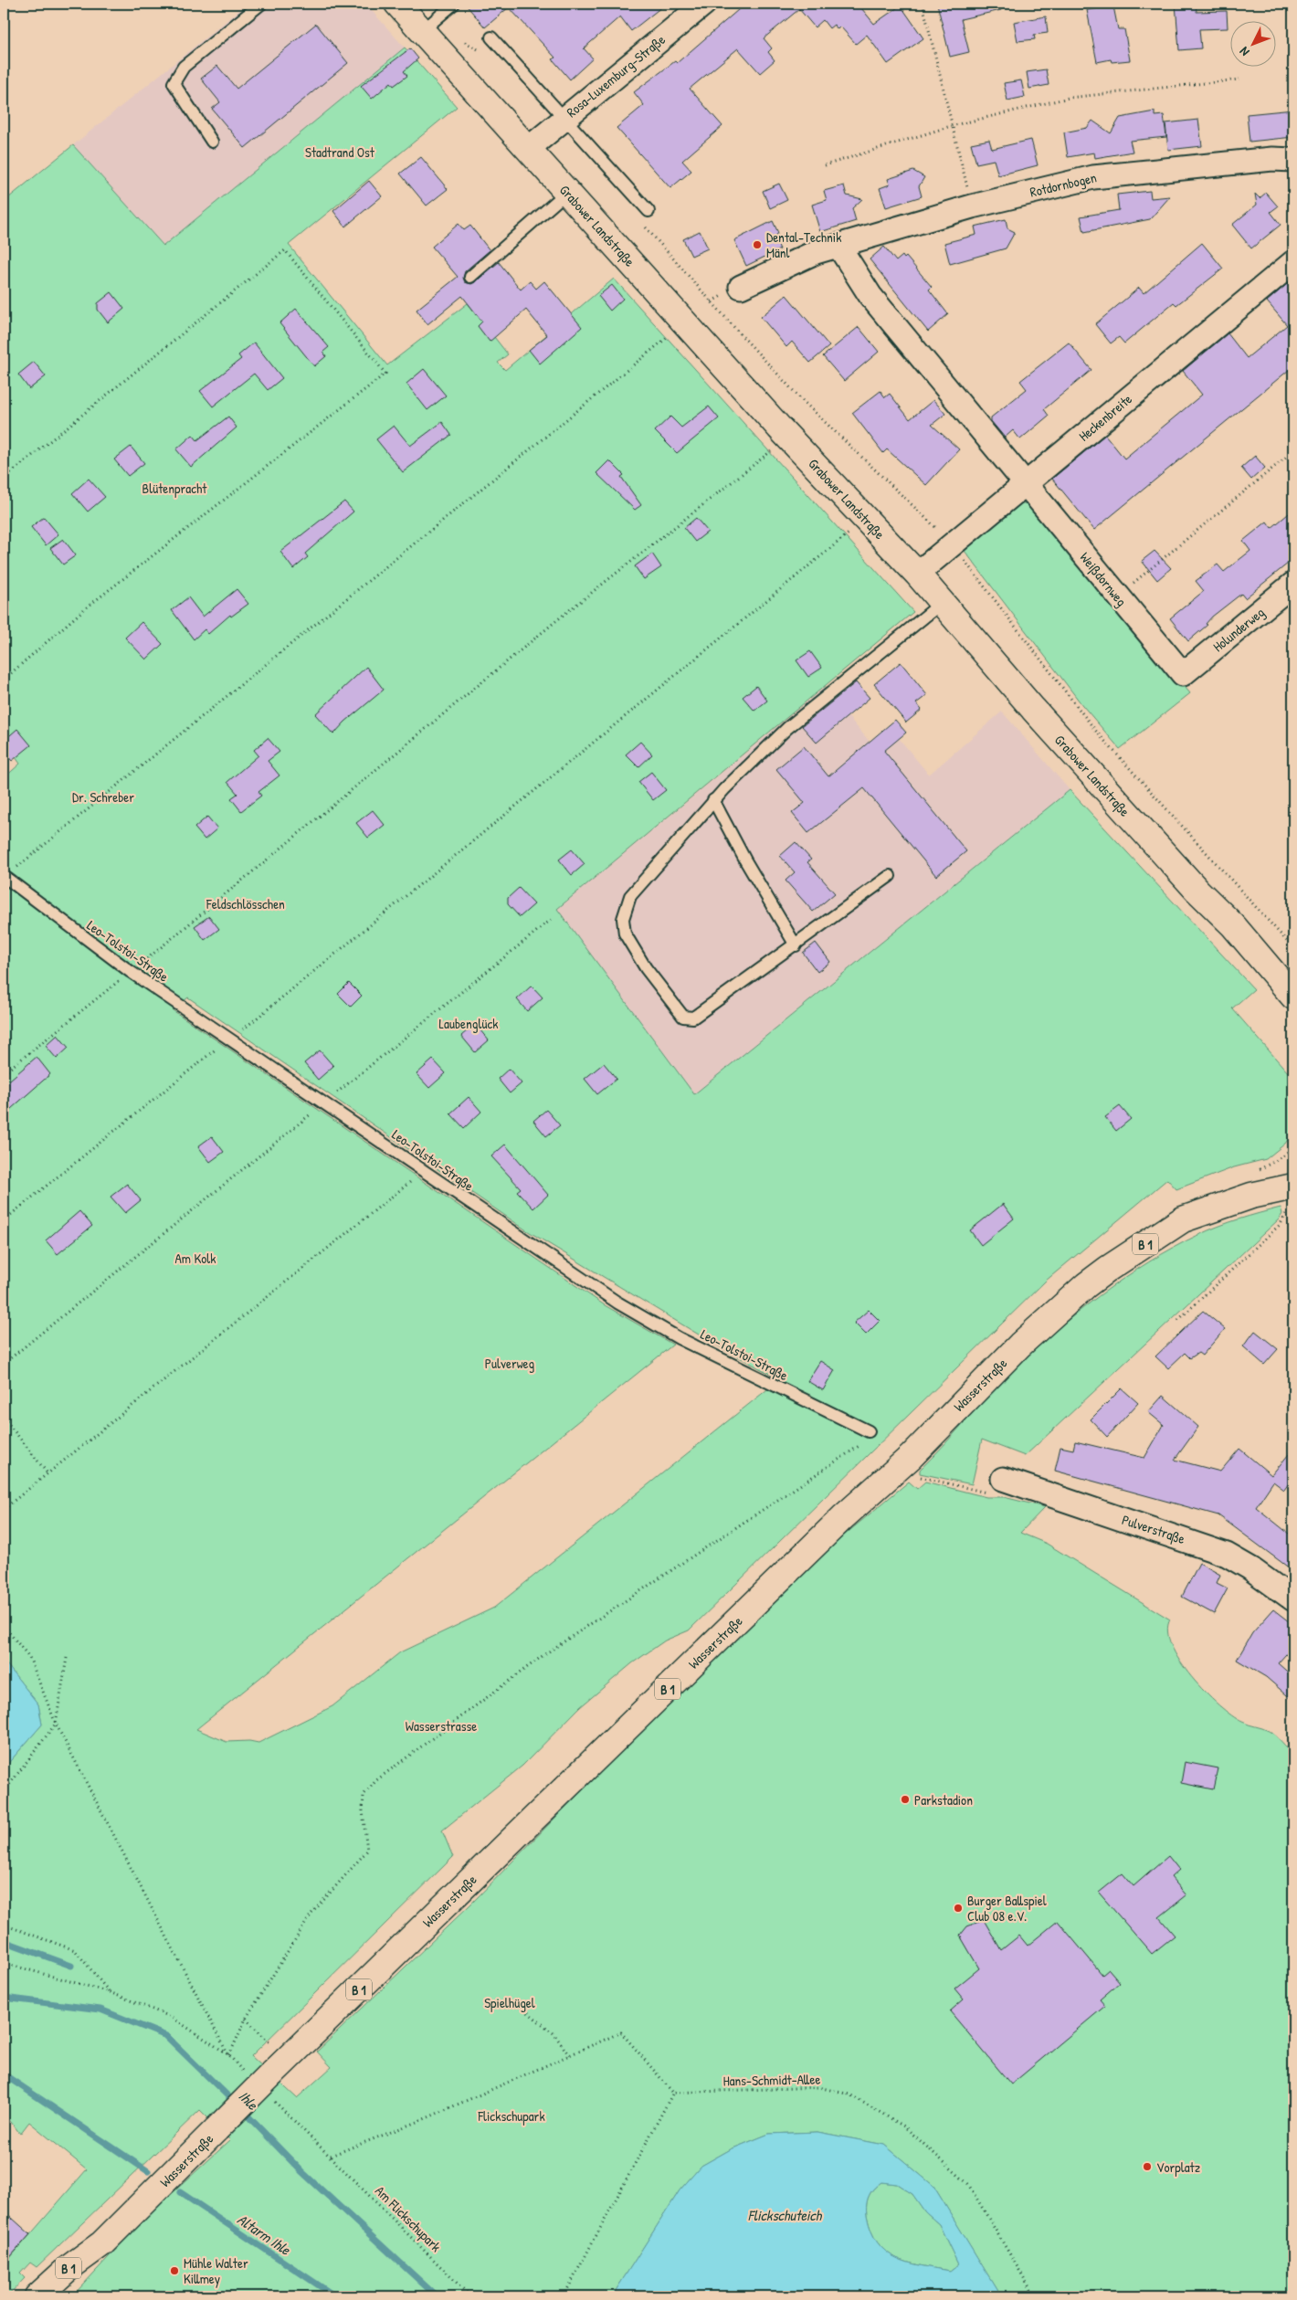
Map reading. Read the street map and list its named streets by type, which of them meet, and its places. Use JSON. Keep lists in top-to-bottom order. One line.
{"streets":{"main road":["Grabower Landstraße","B 1","Wasserstraße"],"street":["Rosa-Luxemburg-Straße","Rotdornbogen","Heckenbreite","Weißdornweg","Holunderweg","Pulverstraße"],"lane":["Leo-Tolstoi-Straße"],"path":["Hans-Schmidt-Allee","Am Flickschupark"]},"crossings":[["Rosa-Luxemburg-Straße","Grabower Landstraße"],["Grabower Landstraße","Heckenbreite"],["Heckenbreite","Weißdornweg"],["Weißdornweg","Holunderweg"]],"water":["Ihle","Flickschuteich","Altarm Ihle"],"parks":["Stadtrand Ost","Blütenpracht","Dr. Schreber","Feldschlösschen","Laubenglück","Am Kolk","Pulverweg","Wasserstrasse","Spielhügel","Flickschupark"],"places":["Dental-Technik Mänl","Parkstadion","Burger Ballspiel Club 08 e.V.","Vorplatz","Mühle Walter Killmey"],"north":"bottom left"}
